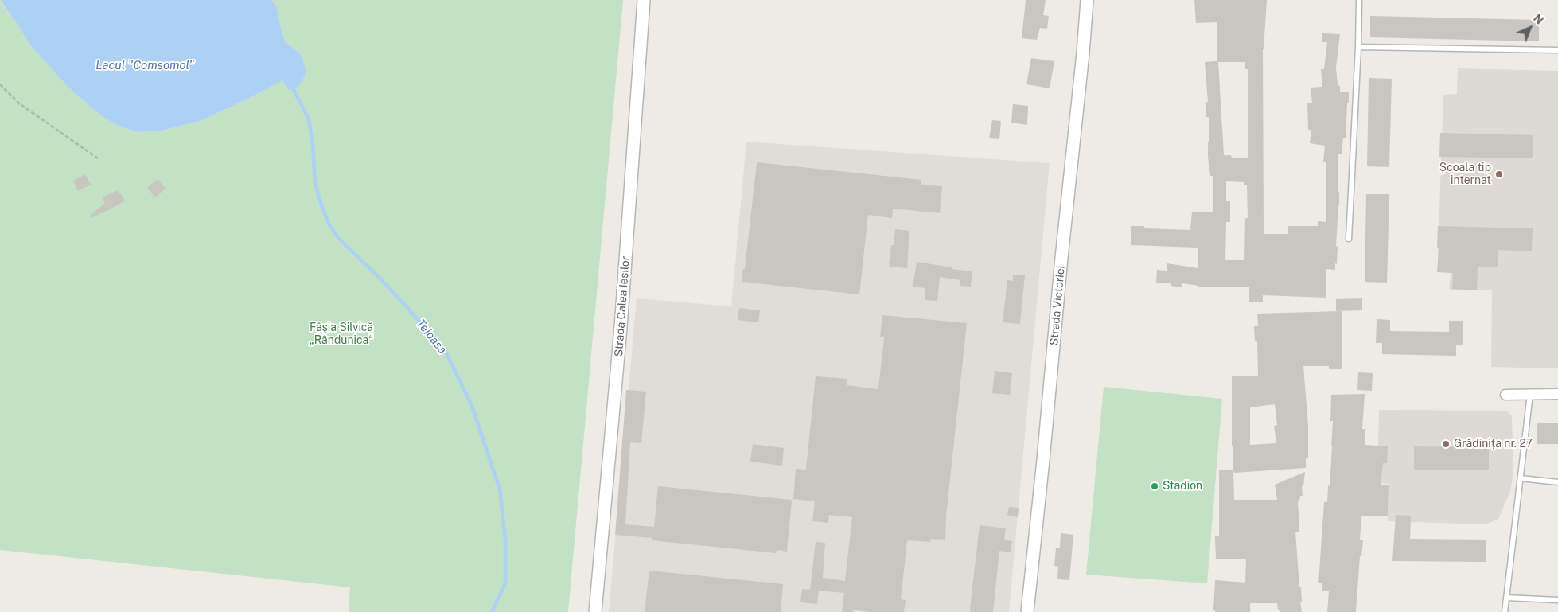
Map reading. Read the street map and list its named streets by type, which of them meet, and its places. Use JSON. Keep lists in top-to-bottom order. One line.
{"streets":{"street":["Strada Victoriei","Strada Calea Ieșilor"]},"water":["Lacul \"Comsomol\"","Teioasa"],"parks":["Fâşia Silvică „Rândunica“"],"places":["Școala tip internat","Grădinița nr. 27","Stadion"],"north":"top right"}
